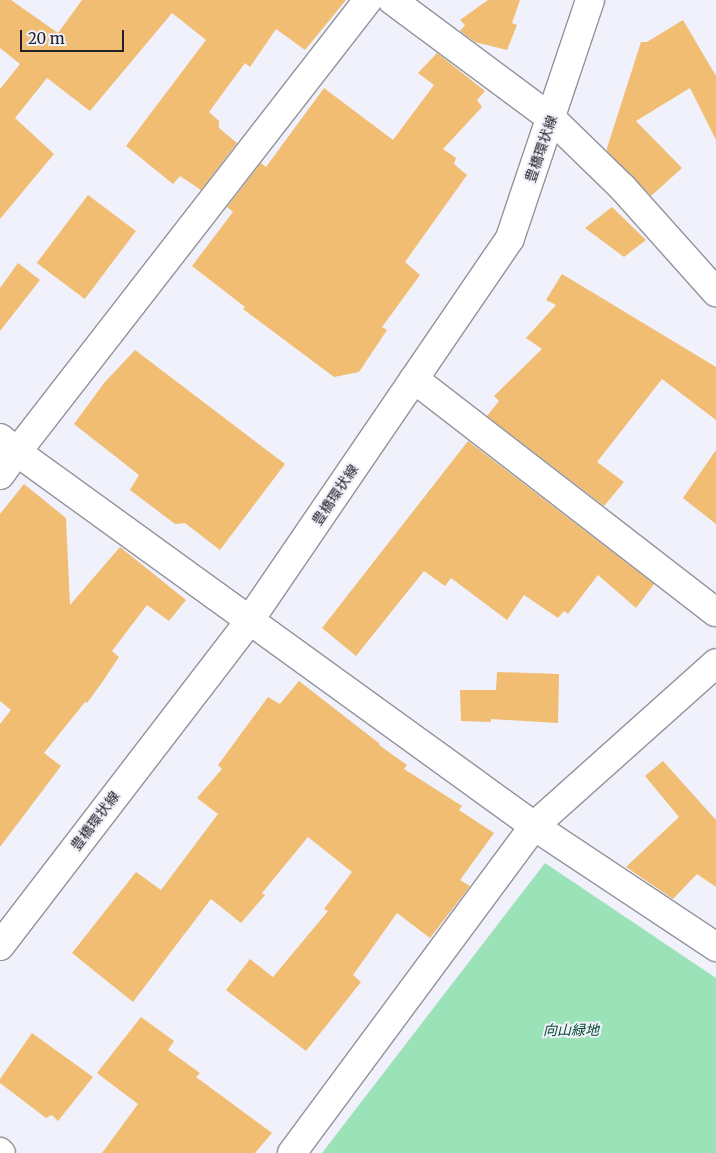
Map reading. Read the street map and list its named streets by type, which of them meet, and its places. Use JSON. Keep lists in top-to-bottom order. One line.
{"streets":{"street":["豊橋環状線"]},"parks":["向山緑地"],"scale_bar":"20 m"}
